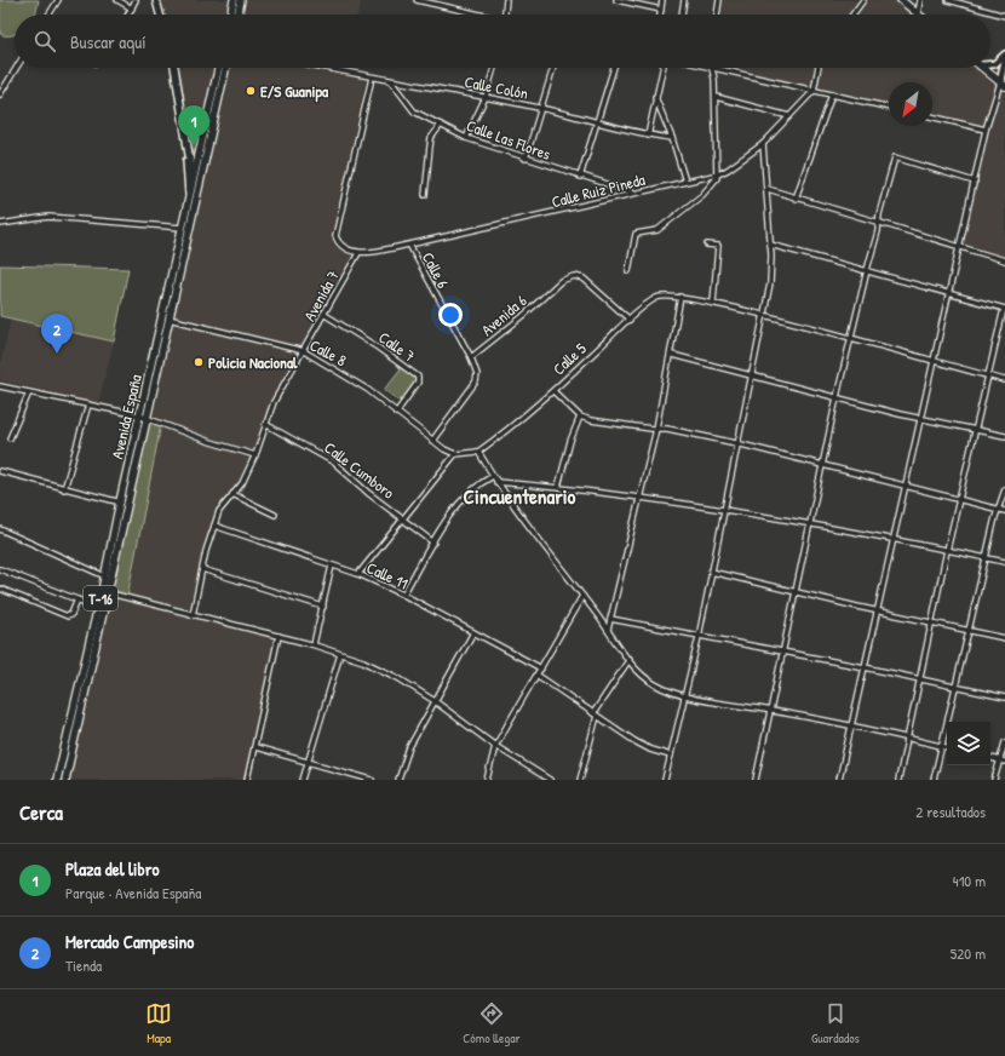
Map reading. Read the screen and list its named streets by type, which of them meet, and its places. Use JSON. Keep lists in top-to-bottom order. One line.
{"streets":{"highway":["Avenida España","T-16"],"street":["Calle Colón","Calle Las Flores","Calle Ruiz Pineda","Calle 6","Avenida 7","Avenida 6","Calle 7","Calle 8","Calle 5","Calle Cumboro","Calle 11"]},"crossings":[["Calle Colón","Calle Las Flores"],["Calle Las Flores","Calle Ruiz Pineda"],["Calle Ruiz Pineda","Calle 6"],["Calle Ruiz Pineda","Avenida 7"],["Calle 6","Avenida 6"],["Avenida 7","Calle 7"],["Avenida 7","Calle 8"],["Avenida 7","Calle Cumboro"],["Avenida 7","Calle 11"],["Avenida 6","Calle 5"],["Calle 7","Calle 8"],["Calle 8","Avenida España"],["Avenida España","T-16"]],"districts":["Cincuentenario"],"places":["E/S Guanipa","Policia Nacional"],"north":"bottom left","page":{"search":"Buscar aquí","pins":["1","2"],"heading":["Cerca","2 resultados"],"list":[{"mark":"1","name":"Plaza del libro","note":"Parque · Avenida España","value":"410 m"},{"mark":"2","name":"Mercado Campesino","note":"Tienda","value":"520 m"}],"nav":["Mapa","Cómo llegar","Guardados"]}}
